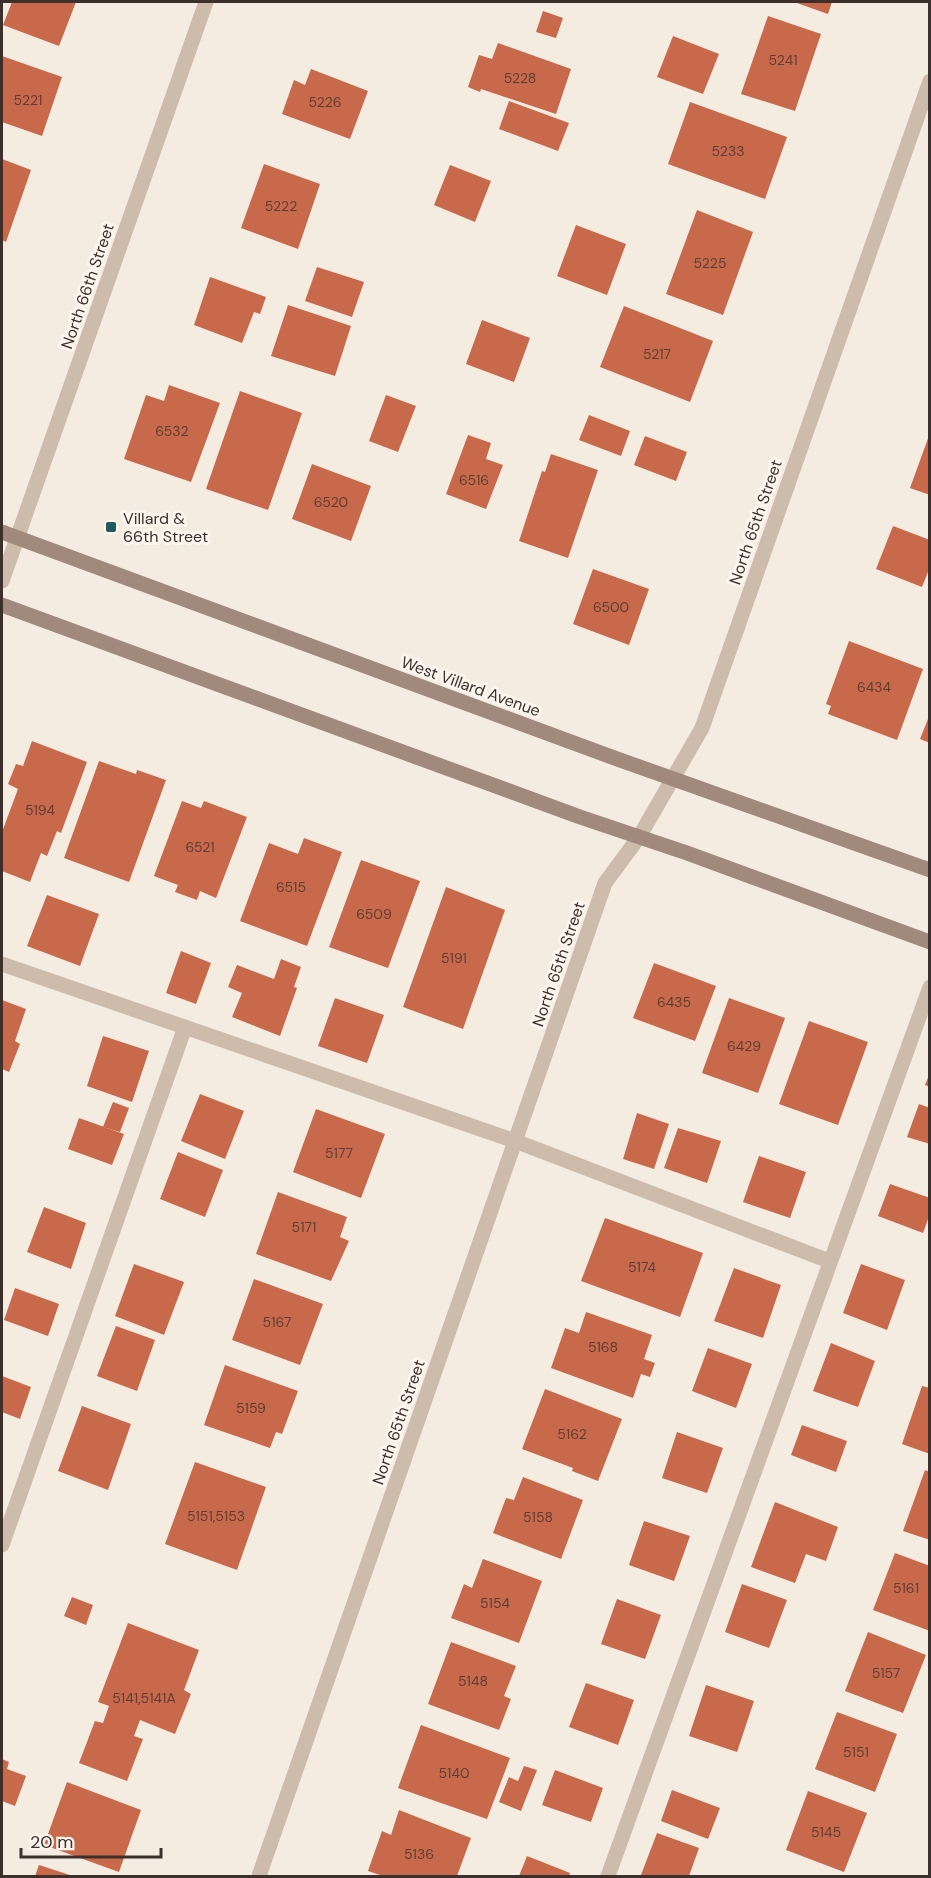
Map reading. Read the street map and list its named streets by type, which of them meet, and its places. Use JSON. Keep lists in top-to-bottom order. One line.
{"streets":{"street":["North 66th Street","North 65th Street","West Villard Avenue"]},"crossings":[["North 66th Street","West Villard Avenue"],["North 65th Street","West Villard Avenue"]],"places":{"transit":["Villard & 66th Street"]},"house_numbers":["5241","5228","5221","5226","5233","5222","5225","5217","6532","6516","6520","6500","6434","5194","6521","6515","6509","5191","6435","6429","5177","5171","5174","5167","5168","5159","5162","5151,5153","5158","5161","5154","5157","5148","5141,5141A","5151","5140","5145","5136"],"scale_bar":"20 m"}
